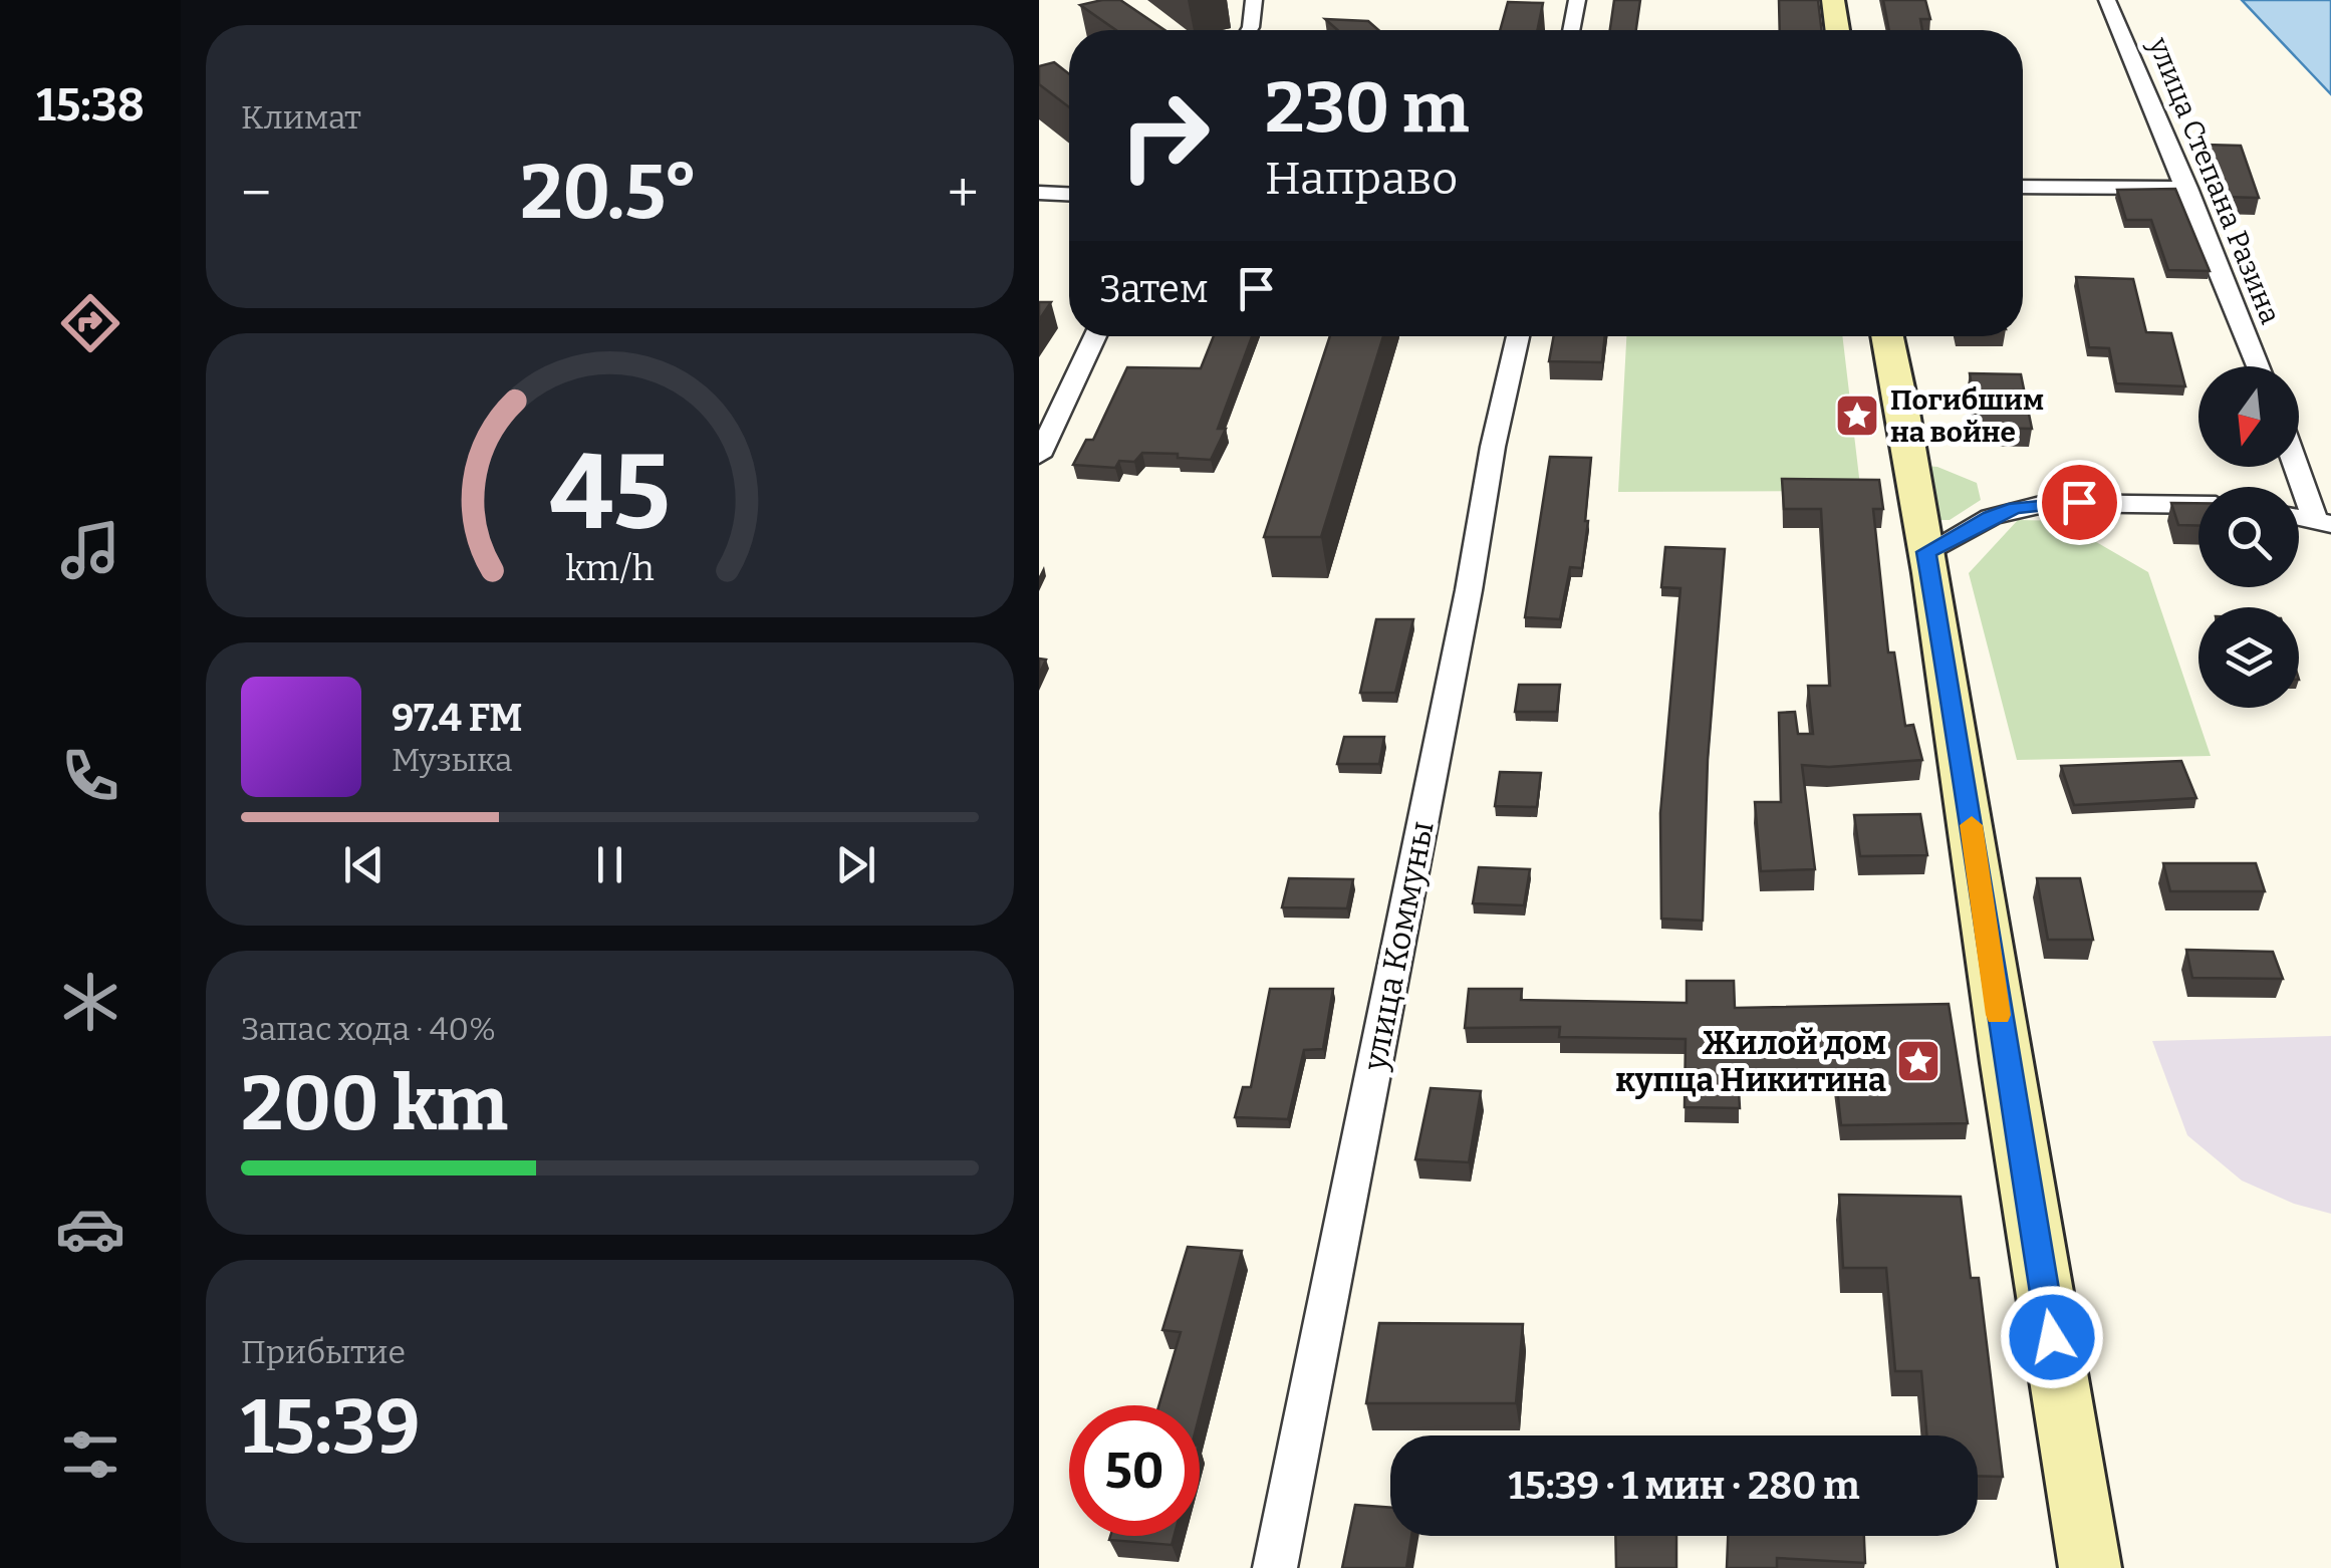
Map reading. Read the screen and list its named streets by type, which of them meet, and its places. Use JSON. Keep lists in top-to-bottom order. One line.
{"streets":{"street":["улица Степана Разина","улица Коммуны"]},"places":{"place":["Погибшим на войне","Жилой дом купца Никитина"]},"north":"bottom","page":{"tabs":"15:38","tile":["Климат",["Запас хода · 40%","200 km"],["Прибытие","15:39"]],"turn":["230 m","Направо"],"heat":["−","20.5°","+"],"then":"Затем","song":["97.4 FM","Музыка"],"limit":"50","trip":"15:39 · 1 мин · 280 m","gauge":["45","km/h"]}}
